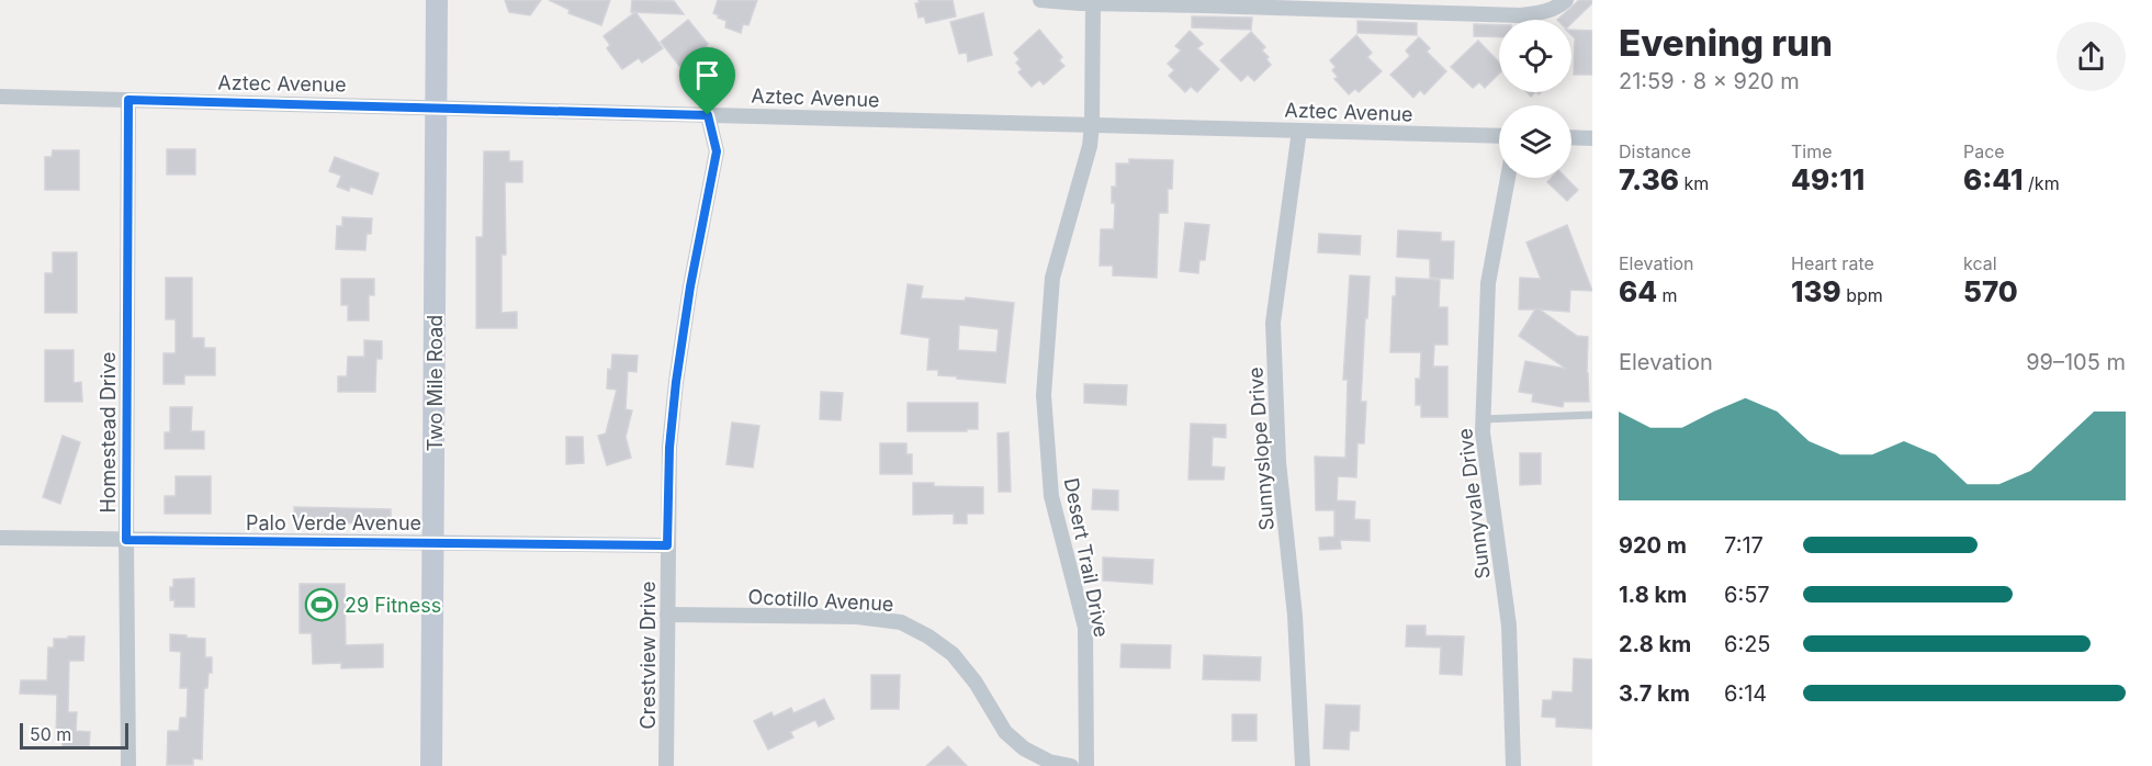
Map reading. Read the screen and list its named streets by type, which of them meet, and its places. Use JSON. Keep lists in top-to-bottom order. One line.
{"streets":{"street":["Aztec Avenue","Two Mile Road","Homestead Drive","Sunnyslope Drive","Sunnyvale Drive","Palo Verde Avenue","Desert Trail Drive","Ocotillo Avenue","Crestview Drive"]},"crossings":[["Aztec Avenue","Two Mile Road"],["Aztec Avenue","Homestead Drive"],["Aztec Avenue","Sunnyslope Drive"],["Aztec Avenue","Desert Trail Drive"],["Aztec Avenue","Crestview Drive"],["Two Mile Road","Palo Verde Avenue"],["Homestead Drive","Palo Verde Avenue"],["Palo Verde Avenue","Crestview Drive"],["Ocotillo Avenue","Crestview Drive"]],"places":{"sports":["29 Fitness"]},"scale_bar":"50 m","page":{"heading":["Evening run","21:59 · 8 × 920 m"],"stats":[["Distance","7.36 km"],["Time","49:11"],["Pace","6:41 /km"],["Elevation","64 m"],["Heart rate","139 bpm"],["kcal","570"]],"chart":["Elevation","99–105 m"],"list":[{"name":"920 m","note":"7:17"},{"name":"1.8 km","note":"6:57"},{"name":"2.8 km","note":"6:25"},{"name":"3.7 km","note":"6:14"}],"scale":"50 m"}}
